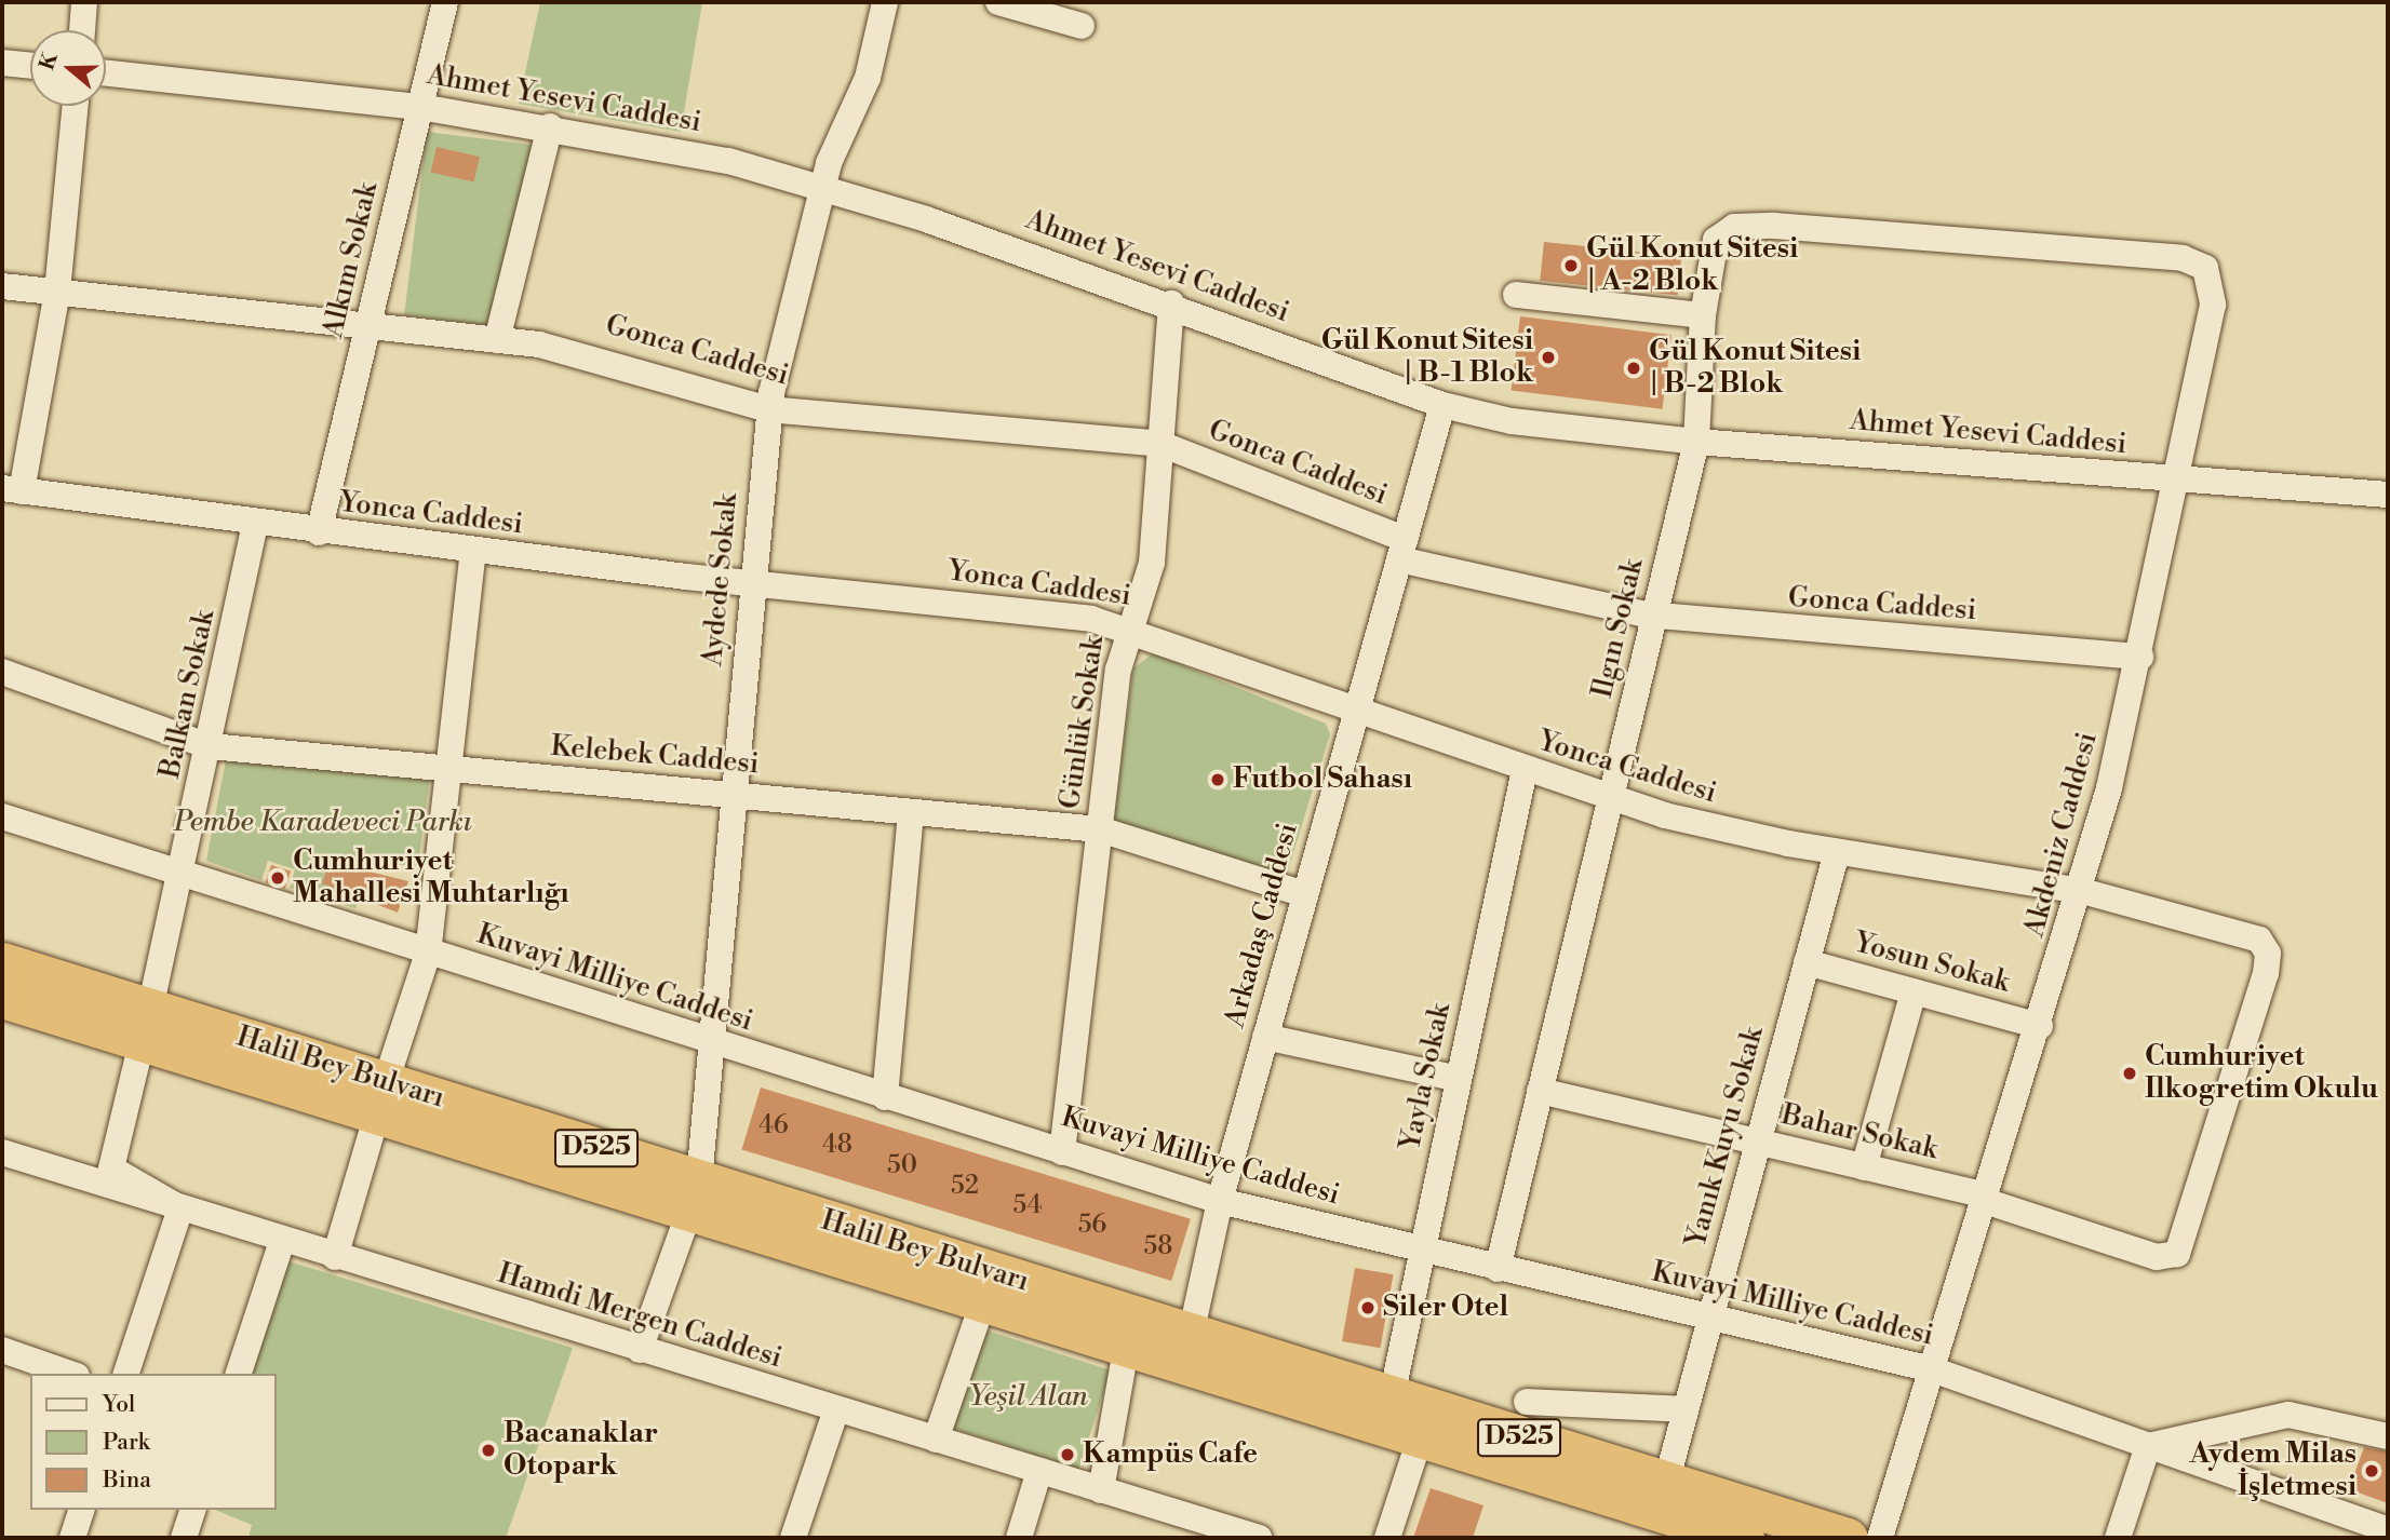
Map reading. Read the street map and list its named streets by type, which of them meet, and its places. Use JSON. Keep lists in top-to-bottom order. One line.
{"streets":{"highway":["Halil Bey Bulvarı","D525"],"street":["Ahmet Yesevi Caddesi","Alkım Sokak","Gonca Caddesi","Yonca Caddesi","Aydede Sokak","Ilgın Sokak","Balkan Sokak","Günlük Sokak","Kelebek Caddesi","Akdeniz Caddesi","Arkadaş Caddesi","Yosun Sokak","Kuvayi Milliye Caddesi","Yayla Sokak","Bahar Sokak","Yanık Kuyu Sokak","Hamdi Mergen Caddesi"]},"crossings":[["Ahmet Yesevi Caddesi","Alkım Sokak"],["Ahmet Yesevi Caddesi","Aydede Sokak"],["Ahmet Yesevi Caddesi","Ilgın Sokak"],["Ahmet Yesevi Caddesi","Günlük Sokak"],["Ahmet Yesevi Caddesi","Akdeniz Caddesi"],["Ahmet Yesevi Caddesi","Arkadaş Caddesi"],["Alkım Sokak","Gonca Caddesi"],["Alkım Sokak","Yonca Caddesi"],["Gonca Caddesi","Aydede Sokak"],["Gonca Caddesi","Ilgın Sokak"],["Gonca Caddesi","Günlük Sokak"],["Gonca Caddesi","Akdeniz Caddesi"],["Gonca Caddesi","Arkadaş Caddesi"],["Yonca Caddesi","Aydede Sokak"],["Yonca Caddesi","Ilgın Sokak"],["Yonca Caddesi","Balkan Sokak"],["Yonca Caddesi","Günlük Sokak"],["Yonca Caddesi","Akdeniz Caddesi"],["Yonca Caddesi","Arkadaş Caddesi"],["Yonca Caddesi","Yayla Sokak"],["Yonca Caddesi","Bahar Sokak"],["Yonca Caddesi","Yanık Kuyu Sokak"],["Aydede Sokak","Kelebek Caddesi"],["Aydede Sokak","Kuvayi Milliye Caddesi"],["Aydede Sokak","Halil Bey Bulvarı"],["Aydede Sokak","Hamdi Mergen Caddesi"],["Ilgın Sokak","Akdeniz Caddesi"],["Ilgın Sokak","Kuvayi Milliye Caddesi"],["Ilgın Sokak","Bahar Sokak"],["Balkan Sokak","Kelebek Caddesi"],["Balkan Sokak","Kuvayi Milliye Caddesi"],["Balkan Sokak","Halil Bey Bulvarı"],["Balkan Sokak","Hamdi Mergen Caddesi"],["Günlük Sokak","Kelebek Caddesi"],["Günlük Sokak","Kuvayi Milliye Caddesi"],["Kelebek Caddesi","Arkadaş Caddesi"],["Akdeniz Caddesi","Yosun Sokak"],["Akdeniz Caddesi","Kuvayi Milliye Caddesi"],["Akdeniz Caddesi","Bahar Sokak"],["Arkadaş Caddesi","Kuvayi Milliye Caddesi"],["Arkadaş Caddesi","Halil Bey Bulvarı"],["Yosun Sokak","Yanık Kuyu Sokak"],["Kuvayi Milliye Caddesi","Yayla Sokak"],["Kuvayi Milliye Caddesi","Yanık Kuyu Sokak"],["Halil Bey Bulvarı","Yayla Sokak"],["Halil Bey Bulvarı","Yanık Kuyu Sokak"],["Bahar Sokak","Yanık Kuyu Sokak"]],"parks":["Pembe Karadeveci Parkı","Yeşil Alan"],"places":["Gül Konut Sitesi | A-2 Blok","Gül Konut Sitesi | B-1 Blok","Gül Konut Sitesi | B-2 Blok","Futbol Sahası","Cumhuriyet Mahallesi Muhtarlığı","Cumhuriyet Ilkogretim Okulu","Siler Otel","Bacanaklar Otopark","Kampüs Cafe","Aydem Milas İşletmesi"],"house_numbers":["46","48","50","52","54","56","58"],"legend":["Yol","Park","Bina"],"north":"left"}
